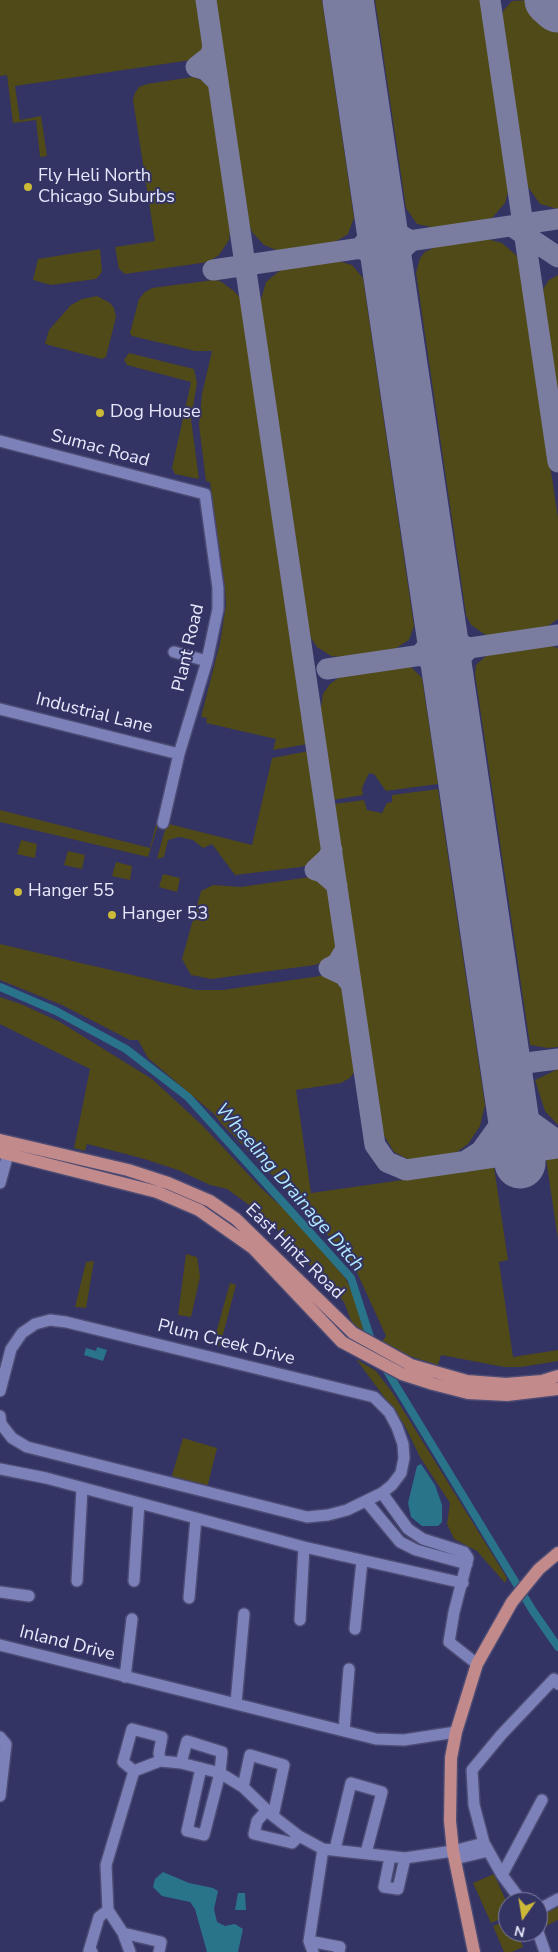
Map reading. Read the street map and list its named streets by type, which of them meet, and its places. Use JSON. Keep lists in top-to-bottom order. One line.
{"streets":{"main road":["East Hintz Road"],"street":["Sumac Road","Plant Road","Industrial Lane","Plum Creek Drive","Inland Drive"]},"crossings":[["Sumac Road","Plant Road"],["Plant Road","Industrial Lane"]],"water":["Wheeling Drainage Ditch"],"places":["Fly Heli North Chicago Suburbs","Dog House","Hanger 55","Hanger 53"],"north":"bottom"}
